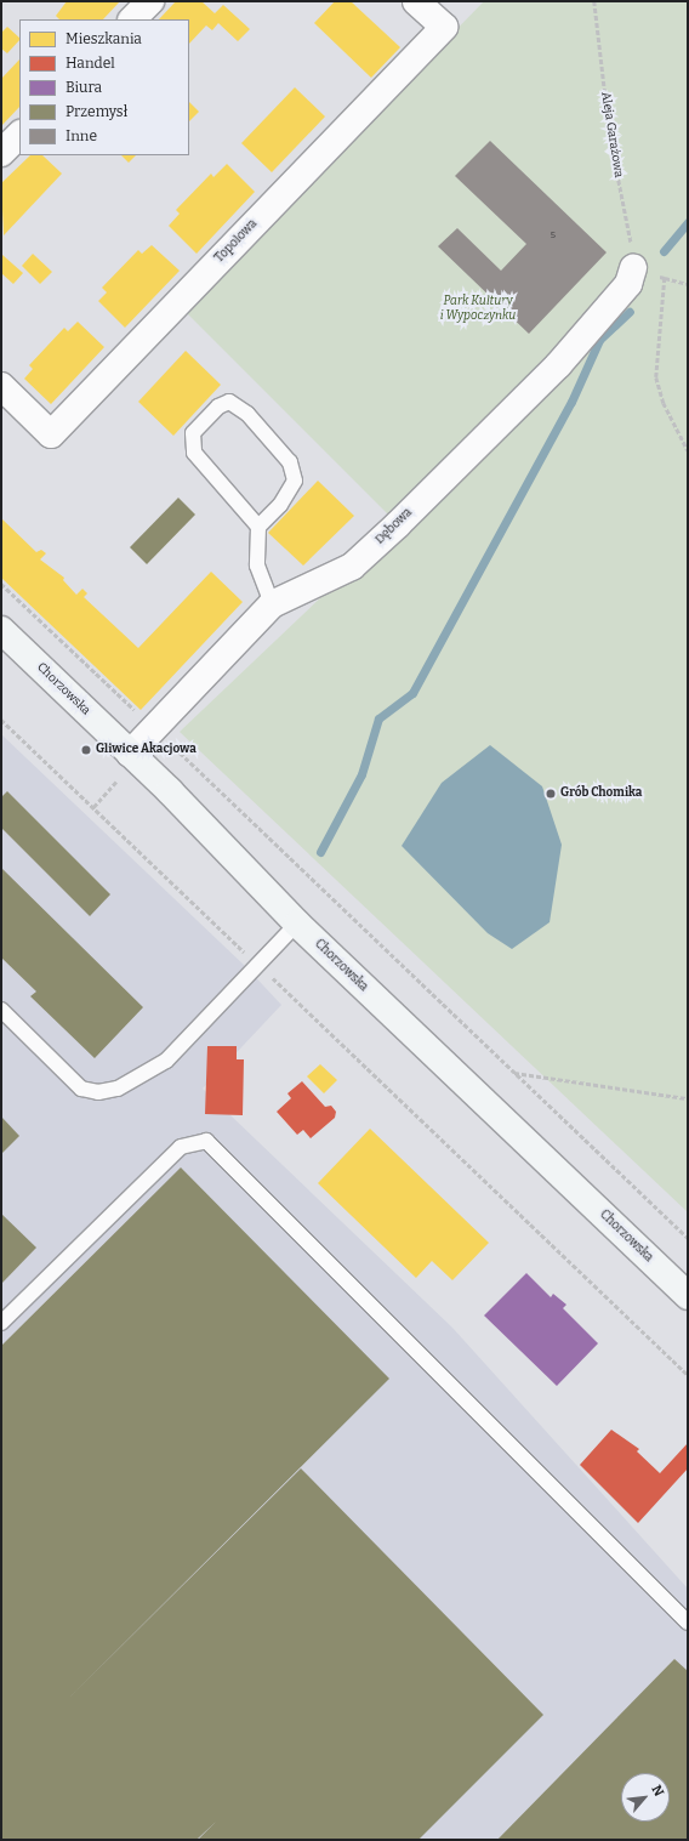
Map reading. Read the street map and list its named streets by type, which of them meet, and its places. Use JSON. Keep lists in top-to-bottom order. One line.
{"streets":{"main road":["Chorzowska"],"street":["Topolowa","Dębowa"],"path":["Aleja Garażowa"]},"crossings":[["Aleja Garażowa","Dębowa"],["Dębowa","Chorzowska"]],"parks":["Park Kultury i Wypoczynku"],"places":["Gliwice Akacjowa","Grób Chomika"],"house_numbers":["5"],"legend":["Mieszkania","Handel","Biura","Przemysł","Inne"],"north":"top right"}
